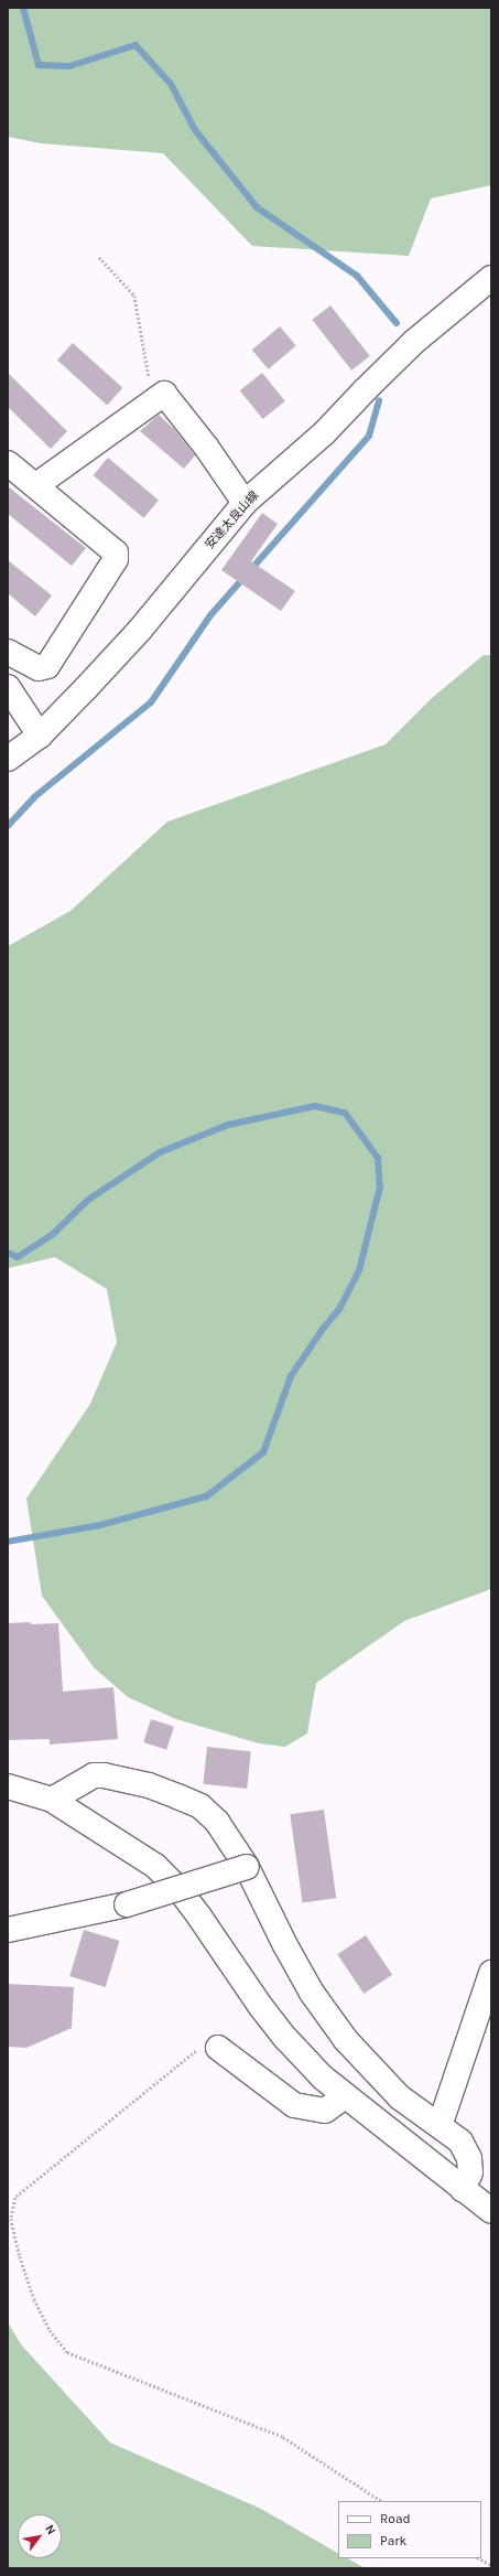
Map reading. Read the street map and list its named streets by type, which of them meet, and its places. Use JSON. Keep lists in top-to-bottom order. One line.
{"streets":{"street":["安達太良山線"]},"legend":["Road","Park"],"north":"top right"}
